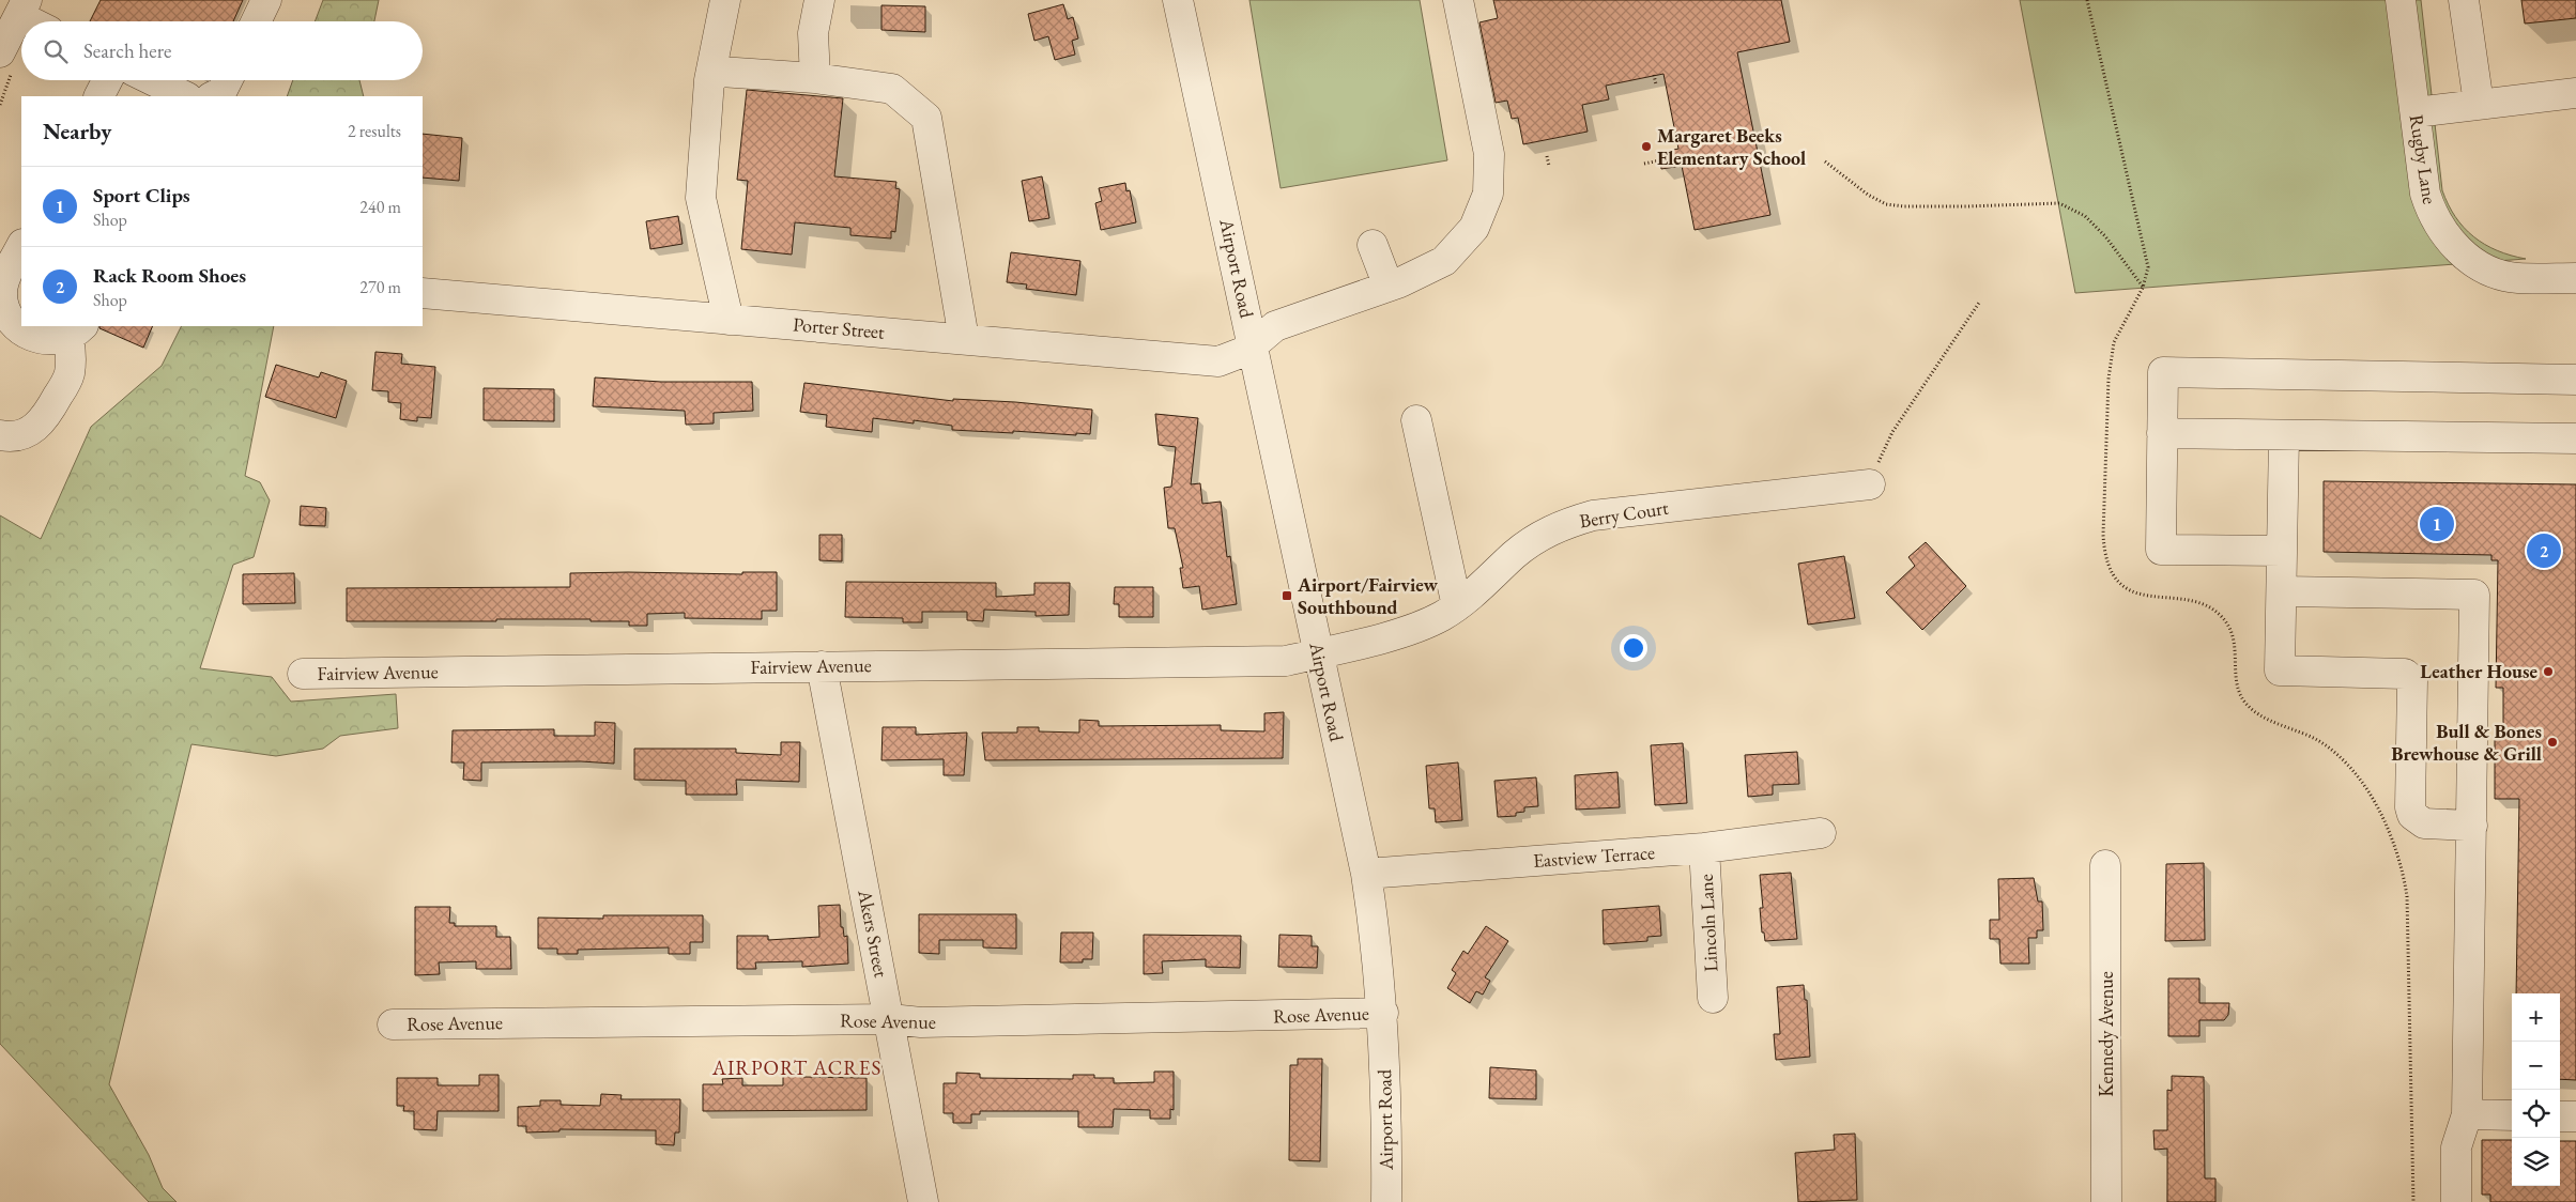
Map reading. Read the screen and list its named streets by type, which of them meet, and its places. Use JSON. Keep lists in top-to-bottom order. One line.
{"streets":{"street":["Rugby Lane","Airport Road","Porter Street","Berry Court","Fairview Avenue","Eastview Terrace","Lincoln Lane","Akers Street","Rose Avenue","Kennedy Avenue"]},"crossings":[["Airport Road","Porter Street"],["Airport Road","Berry Court"],["Airport Road","Fairview Avenue"],["Airport Road","Eastview Terrace"],["Airport Road","Rose Avenue"],["Berry Court","Fairview Avenue"],["Fairview Avenue","Akers Street"],["Eastview Terrace","Lincoln Lane"],["Akers Street","Rose Avenue"]],"districts":["AIRPORT ACRES"],"places":{"other":["Margaret Beeks Elementary School","Leather House","Bull & Bones Brewhouse & Grill"],"transit":["Airport/Fairview Southbound"]},"page":{"search":"Search here","heading":["Nearby","2 results"],"list":[{"mark":"1","name":"Sport Clips","note":"Shop","value":"240 m"},{"mark":"2","name":"Rack Room Shoes","note":"Shop","value":"270 m"}],"pins":["1","2"],"map_buttons":["+","−"]}}
